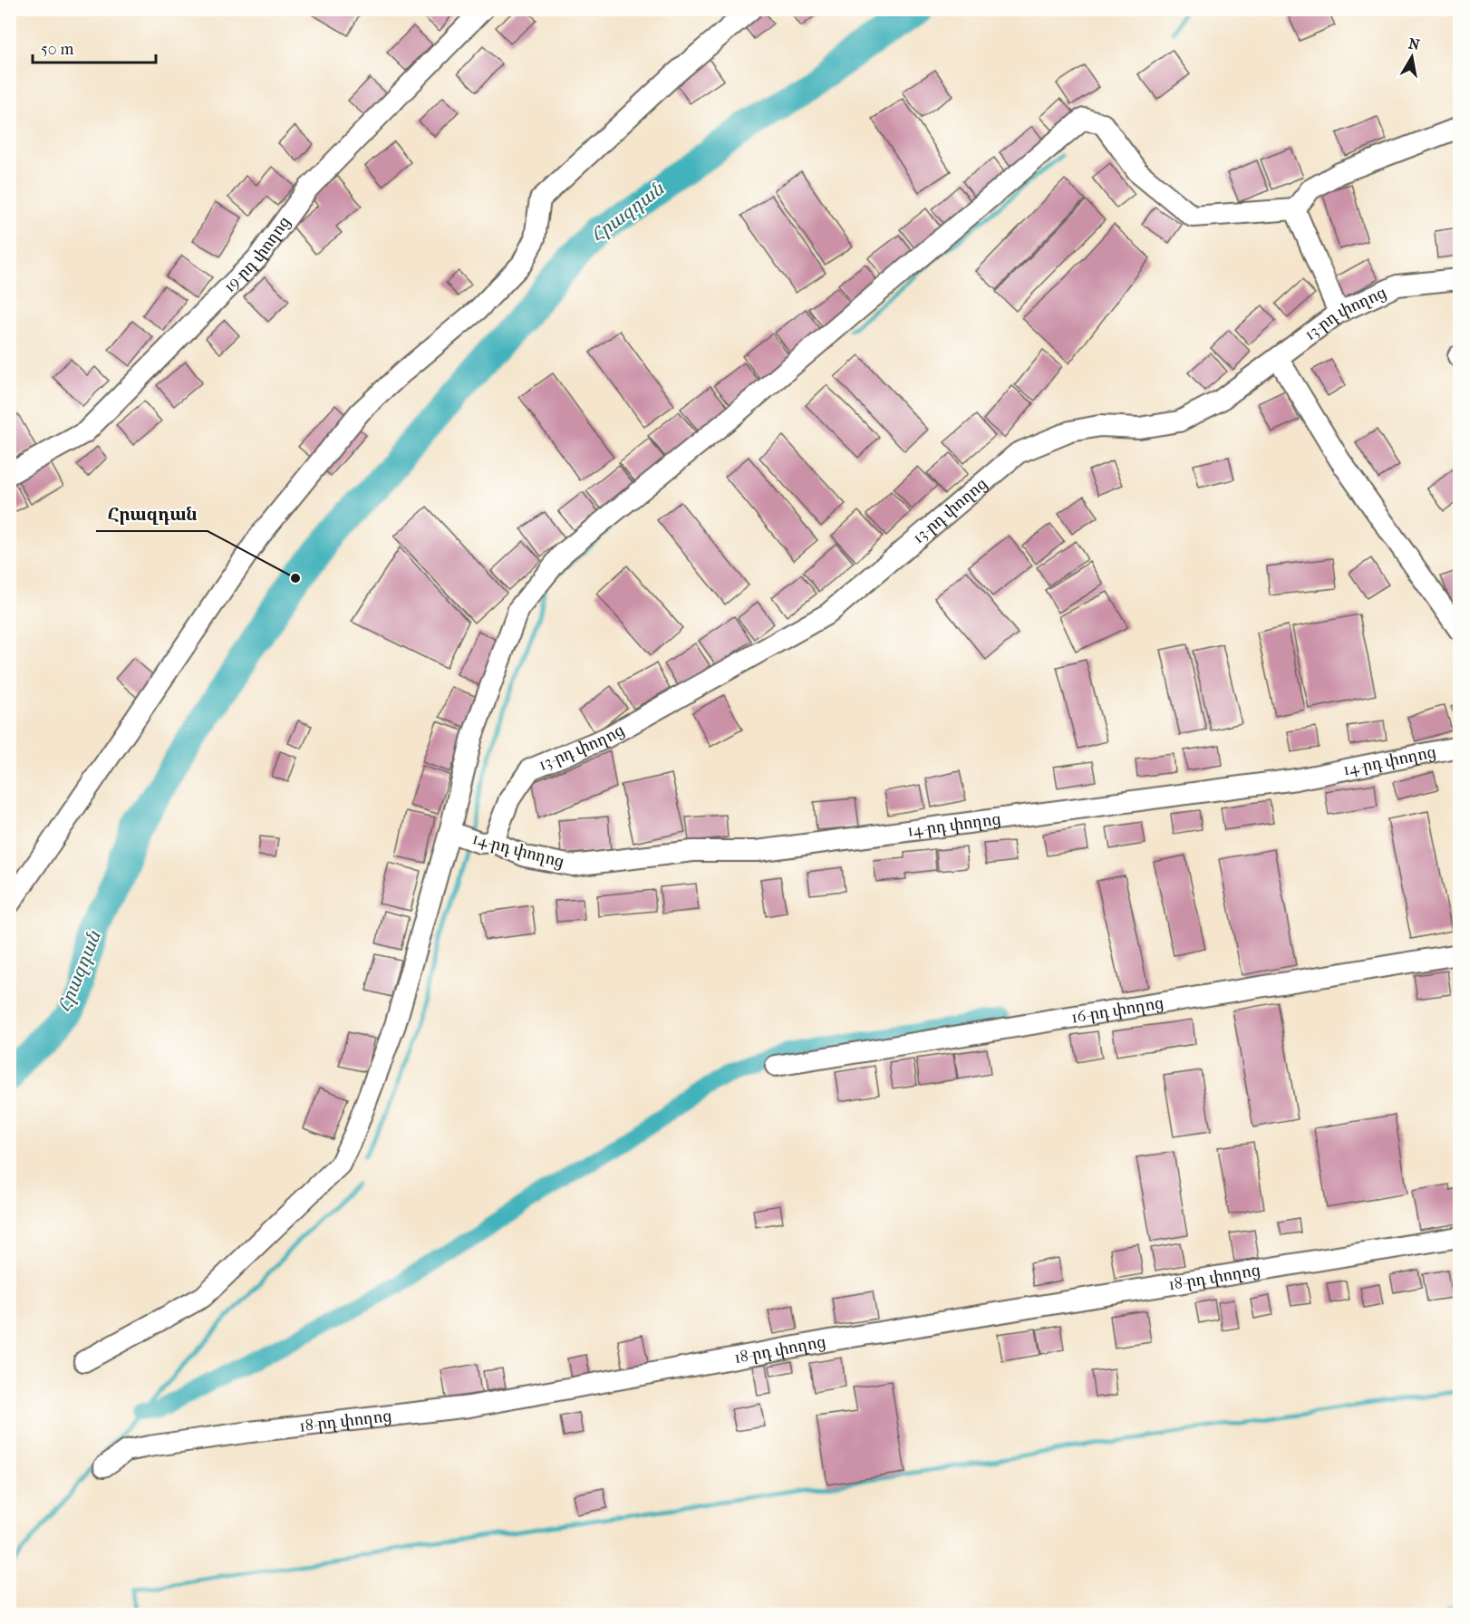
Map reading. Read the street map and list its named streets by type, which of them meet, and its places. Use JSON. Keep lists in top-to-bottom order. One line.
{"streets":{"street":["19-րդ փողոց","13-րդ փողոց","14-րդ փողոց","16-րդ փողոց","18-րդ փողոց"]},"crossings":[["13-րդ փողոց","14-րդ փողոց"]],"water":["Հրազդան"],"places":["Հրազդան"],"scale_bar":"50 m","north":"top"}
